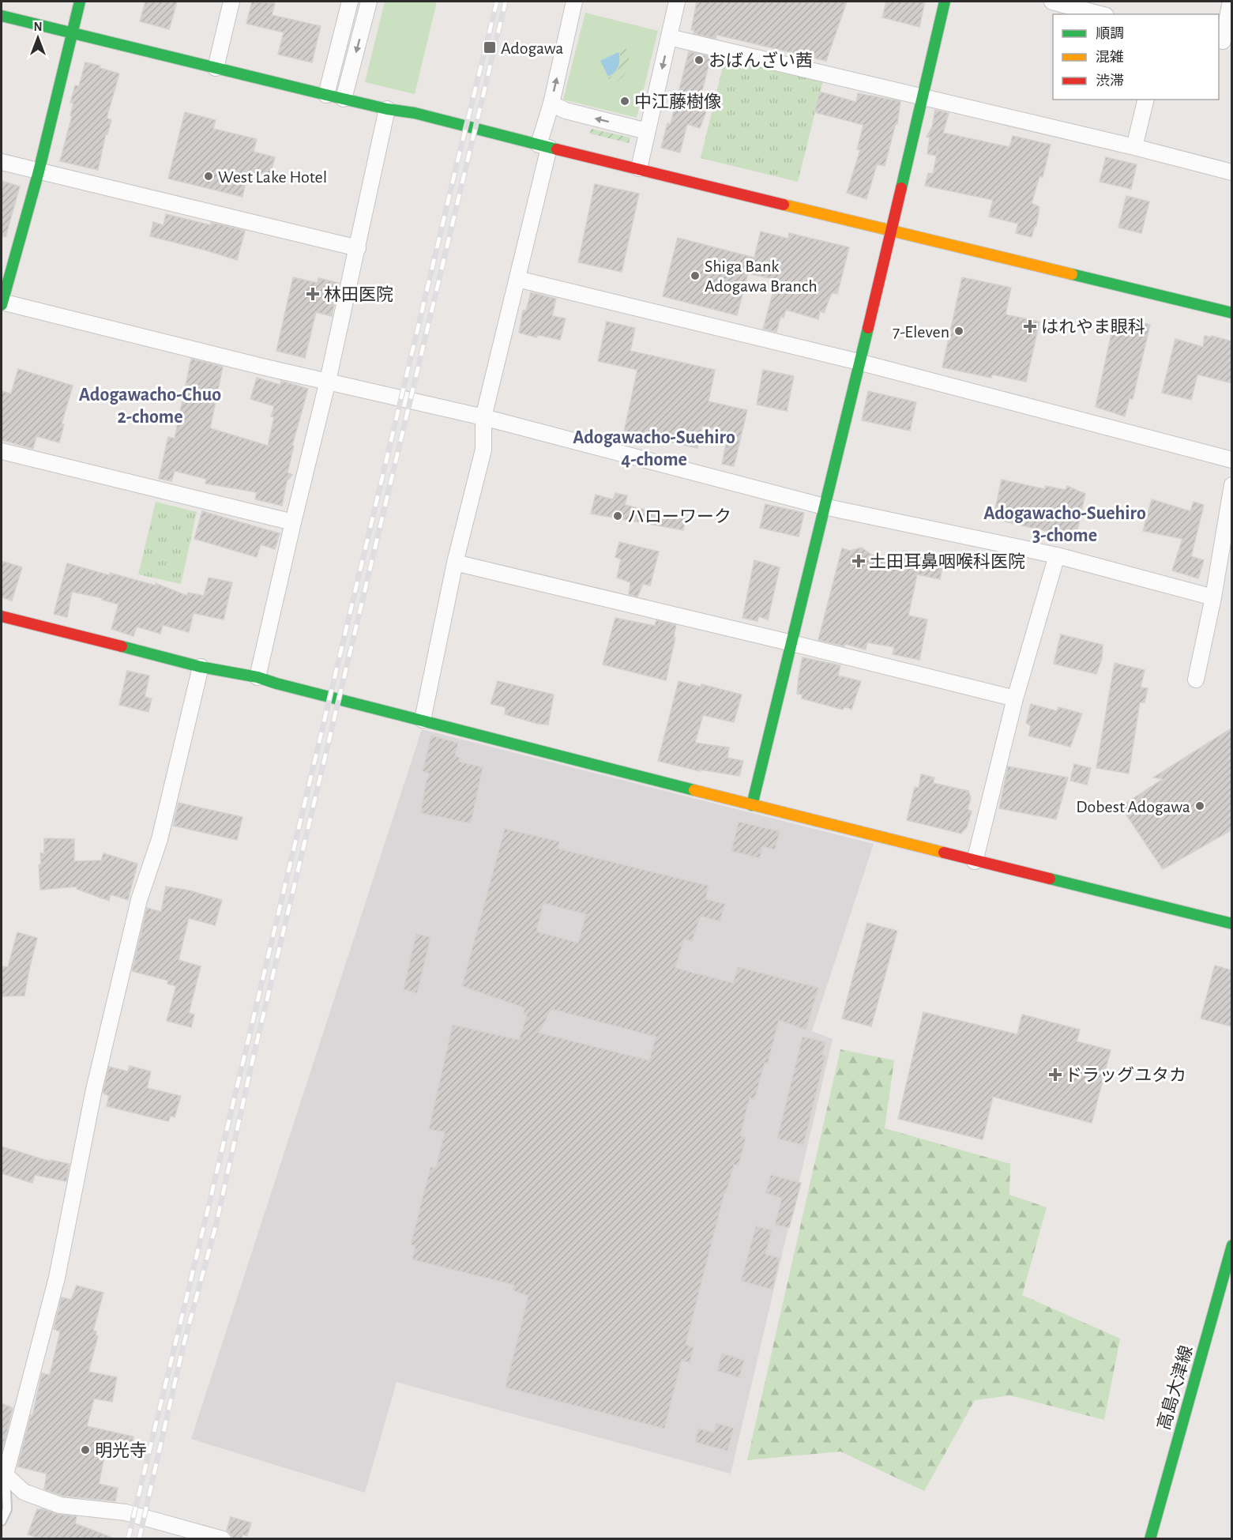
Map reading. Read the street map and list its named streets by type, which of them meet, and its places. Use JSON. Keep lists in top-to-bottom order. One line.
{"streets":{"street":["高島大津線"]},"districts":["Adogawacho-Chuo 2-chome","Adogawacho-Suehiro 4-chome","Adogawacho-Suehiro 3-chome"],"places":{"transit":["Adogawa"],"other":["おばんざい茜","中江藤樹像","West Lake Hotel","Shiga Bank Adogawa Branch","7-Eleven","ハローワーク","Dobest Adogawa","明光寺"],"health":["林田医院","はれやま眼科","土田耳鼻咽喉科医院","ドラッグユタカ"]},"legend":["順調","混雑","渋滞"],"north":"top"}
